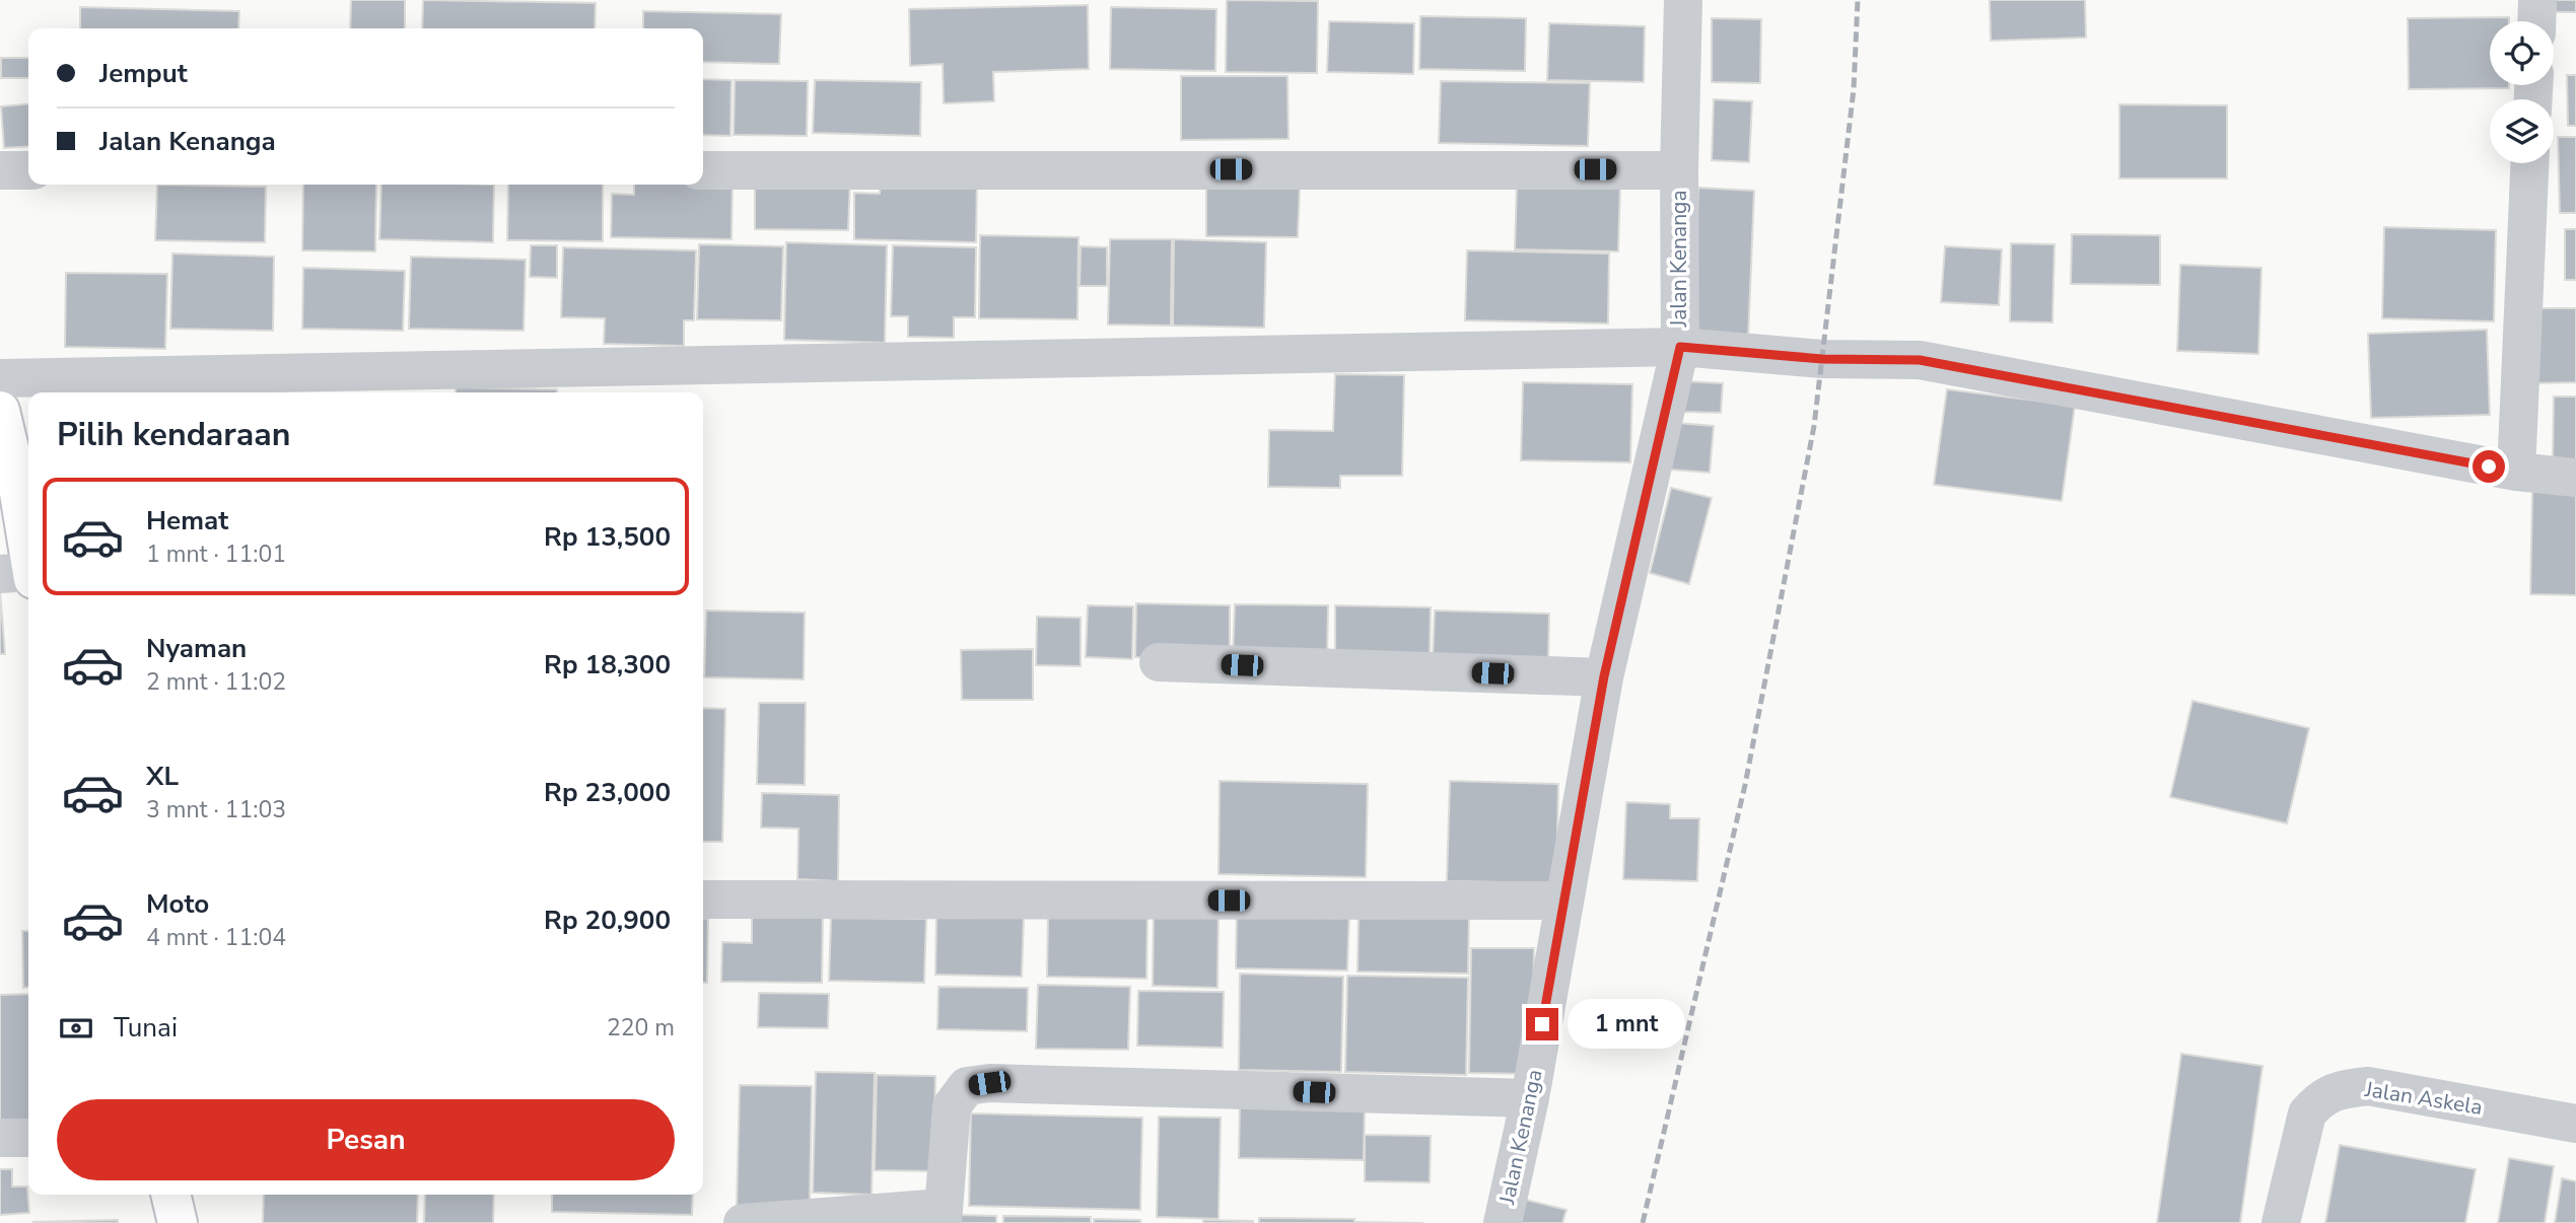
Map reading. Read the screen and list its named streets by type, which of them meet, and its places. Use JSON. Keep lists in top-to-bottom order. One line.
{"streets":{"street":["Jalan Kenanga","Jalan Askela"]},"page":{"banner":["Jemput","Jalan Kenanga"],"heading":"Pilih kendaraan","list":[{"name":"Hemat","note":"1 mnt · 11:01","value":"Rp 13,500"},{"name":"Nyaman","note":"2 mnt · 11:02","value":"Rp 18,300"},{"name":"XL","note":"3 mnt · 11:03","value":"Rp 23,000"},{"name":"Moto","note":"4 mnt · 11:04","value":"Rp 20,900"}],"pay":["Tunai","220 m"],"bubble":"1 mnt","buttons":"Pesan"}}
